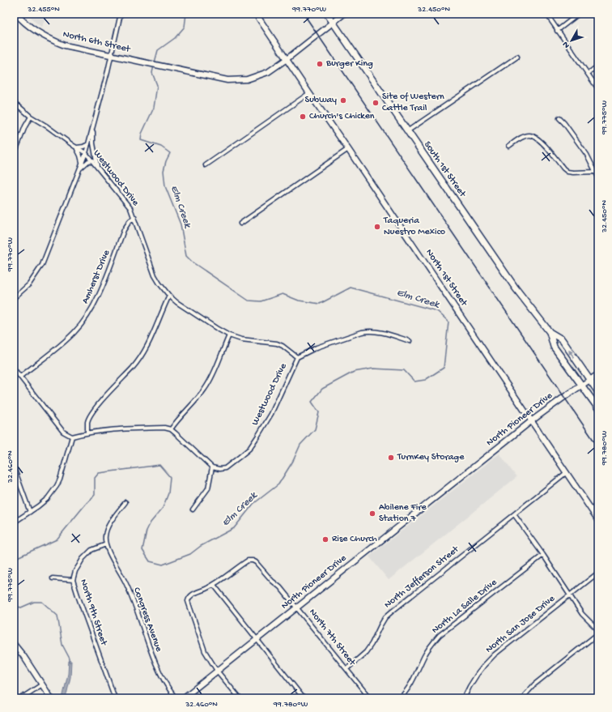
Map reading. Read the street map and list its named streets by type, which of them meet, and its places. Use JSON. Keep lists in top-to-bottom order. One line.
{"streets":{"main road":["North 6th Street","South 1st Street","North 1st Street","North Pioneer Drive"],"street":["Westwood Drive","Amherst Drive","North Jefferson Street","North La Salle Drive","North 9th Street","Congress Avenue","North San Jose Drive","North 7th Street"]},"crossings":[["North 6th Street","South 1st Street"],["North 6th Street","Westwood Drive"],["North 6th Street","North 1st Street"],["South 1st Street","North Pioneer Drive"],["Westwood Drive","Amherst Drive"],["North 1st Street","North Pioneer Drive"],["North 1st Street","North Jefferson Street"],["North Pioneer Drive","North 7th Street"],["North Jefferson Street","North 7th Street"],["North 9th Street","Congress Avenue"]],"water":["Elm Creek"],"places":["Burger King","Subway","Site of Western Cattle Trail","Church's Chicken","Taqueria Nuestro Mexico","TurnKey Storage","Abilene Fire Station 7","Rise Church"],"north":"bottom left","coordinates":["32.455°N","99.770°W","32.450°N","99.775°W","99.780°W","32.460°N"]}
